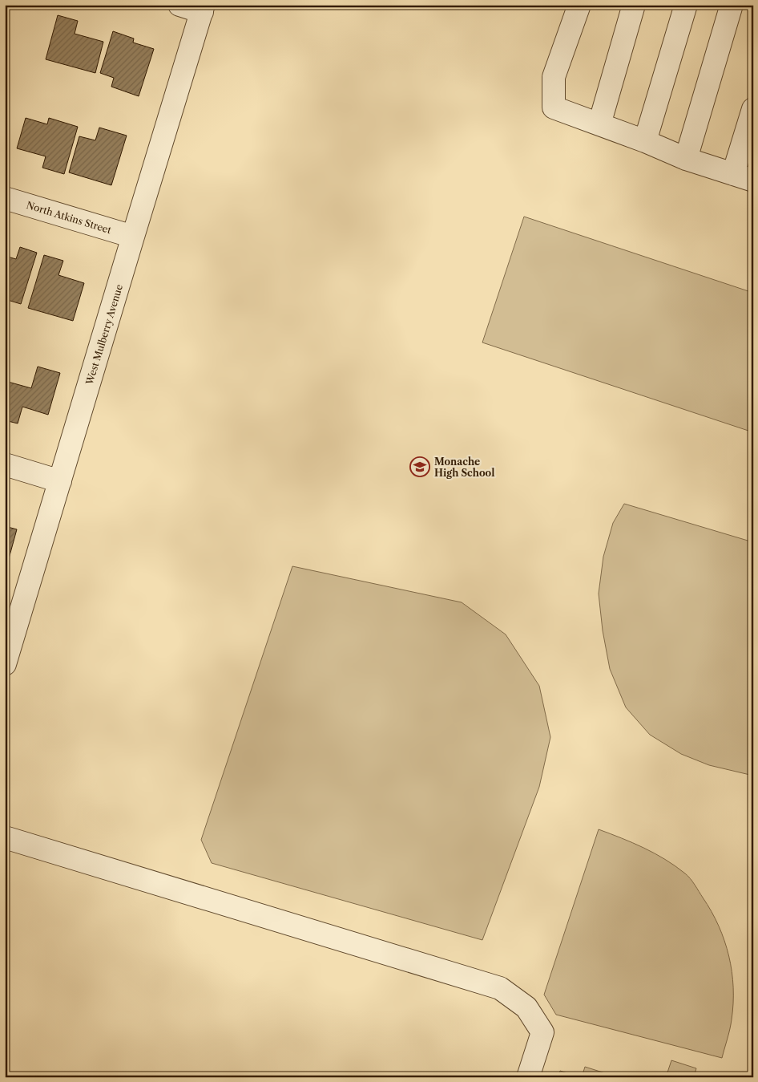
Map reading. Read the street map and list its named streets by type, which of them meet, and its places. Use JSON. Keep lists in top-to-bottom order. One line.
{"streets":{"street":["North Atkins Street","West Mulberry Avenue"]},"crossings":[["North Atkins Street","West Mulberry Avenue"]],"places":{"school or university":["Monache High School"]}}
